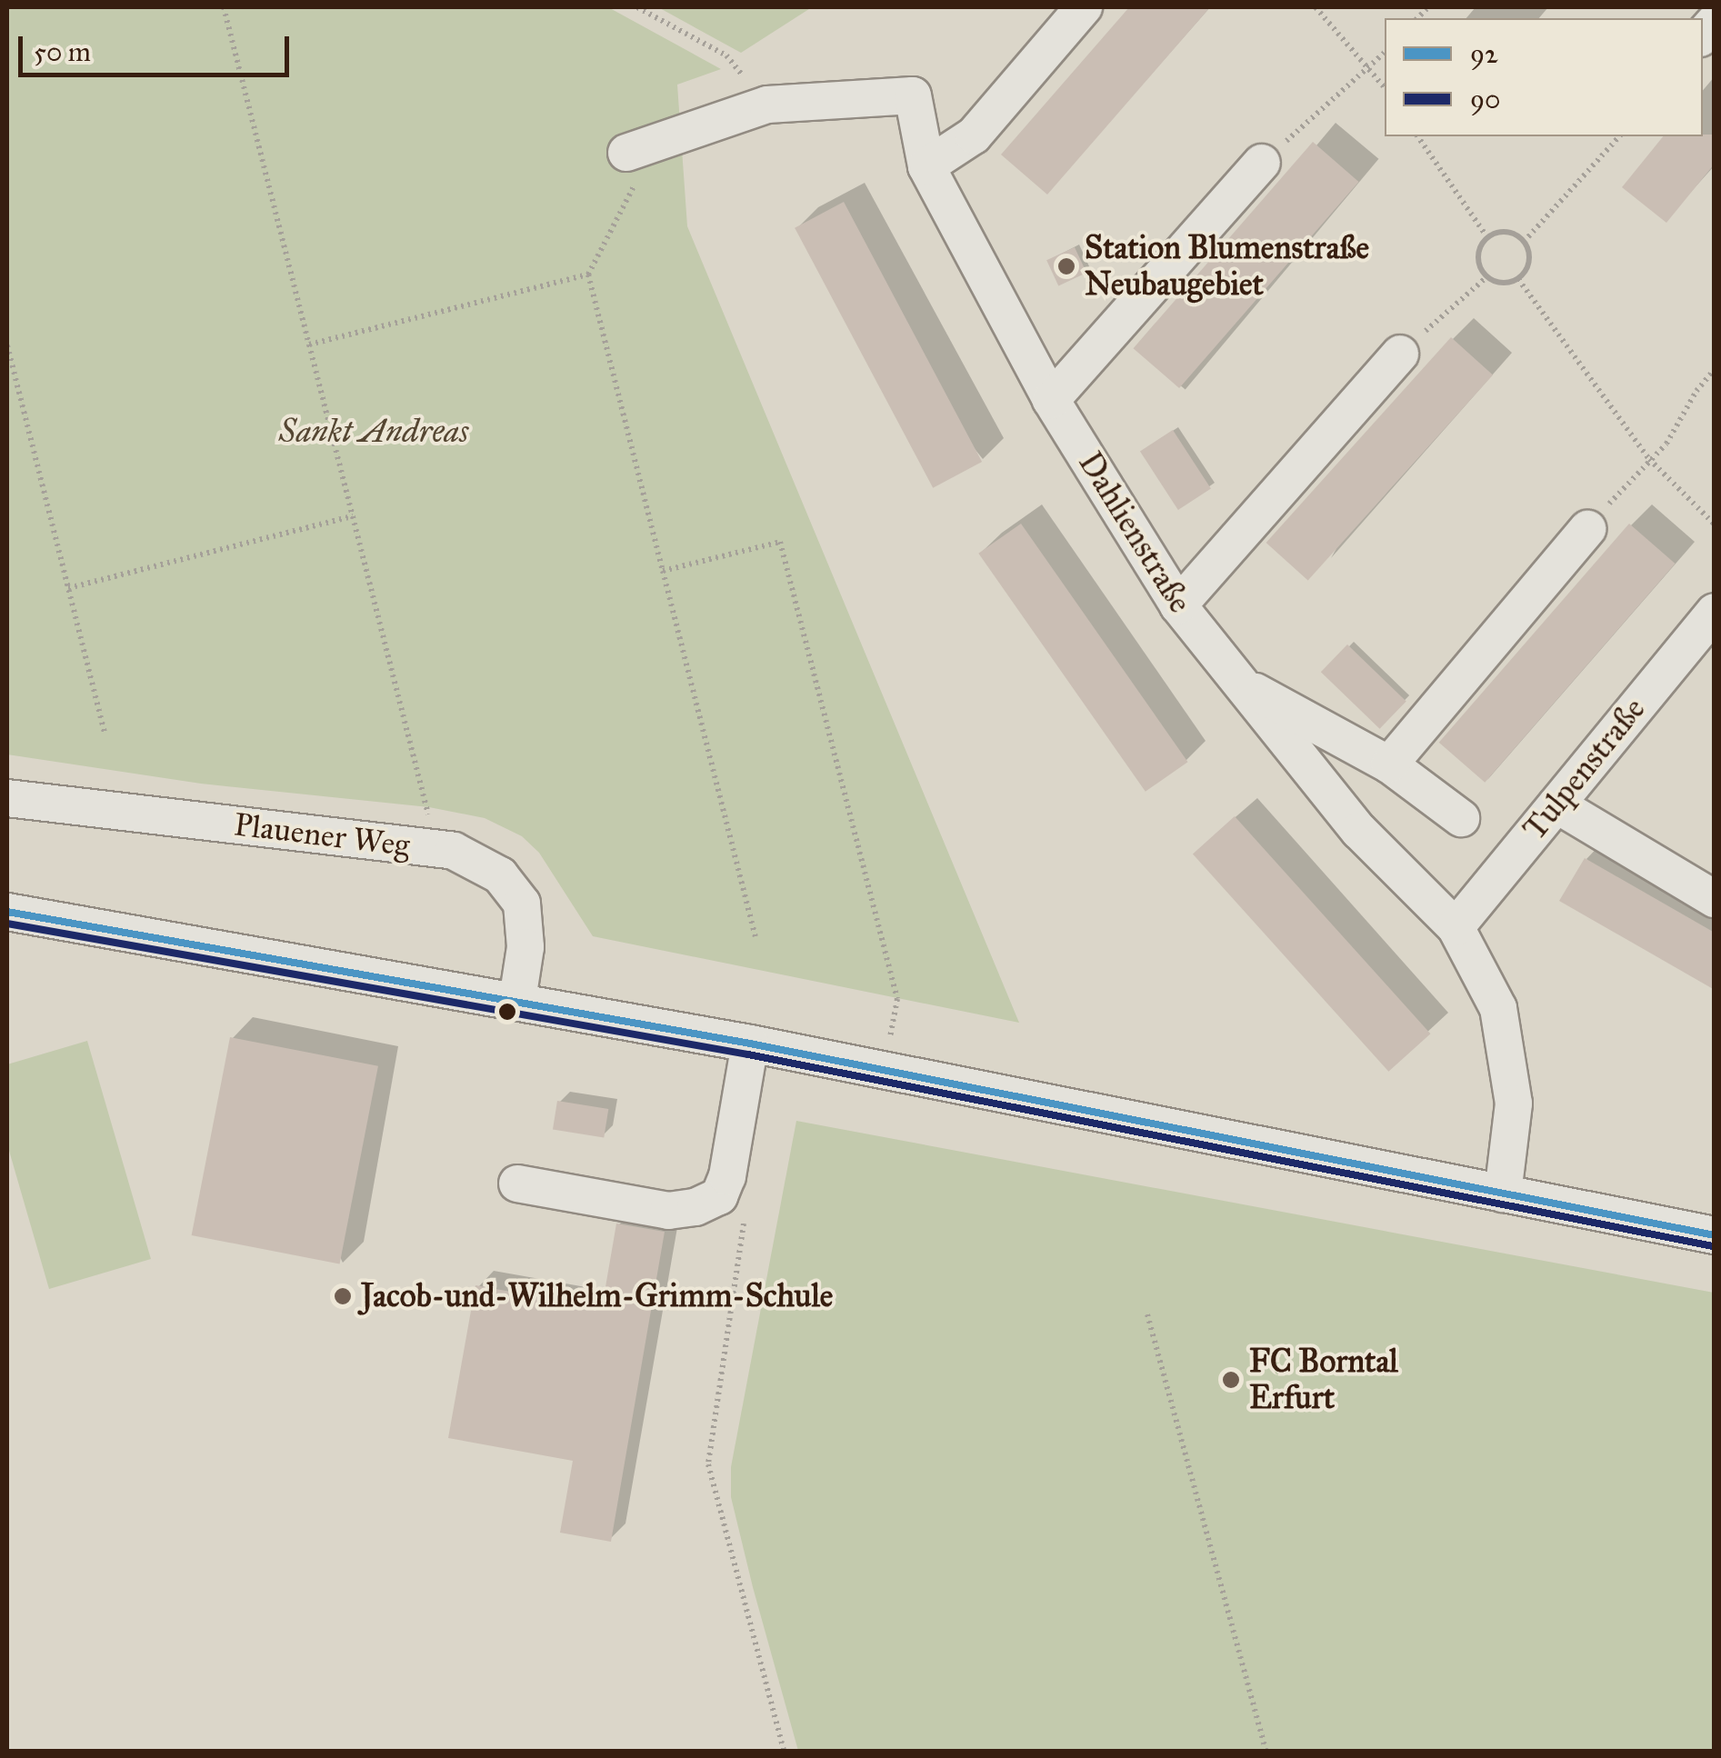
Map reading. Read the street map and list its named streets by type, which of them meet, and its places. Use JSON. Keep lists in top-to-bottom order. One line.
{"streets":{"street":["Dahlienstraße","Tulpenstraße","Plauener Weg"]},"crossings":[["Dahlienstraße","Tulpenstraße"]],"parks":["Sankt Andreas"],"places":["Station Blumenstraße Neubaugebiet","Jacob-und-Wilhelm-Grimm-Schule","FC Borntal Erfurt"],"lines":["transit line 92","transit line 90"],"legend":["92","90"],"scale_bar":"50 m"}
